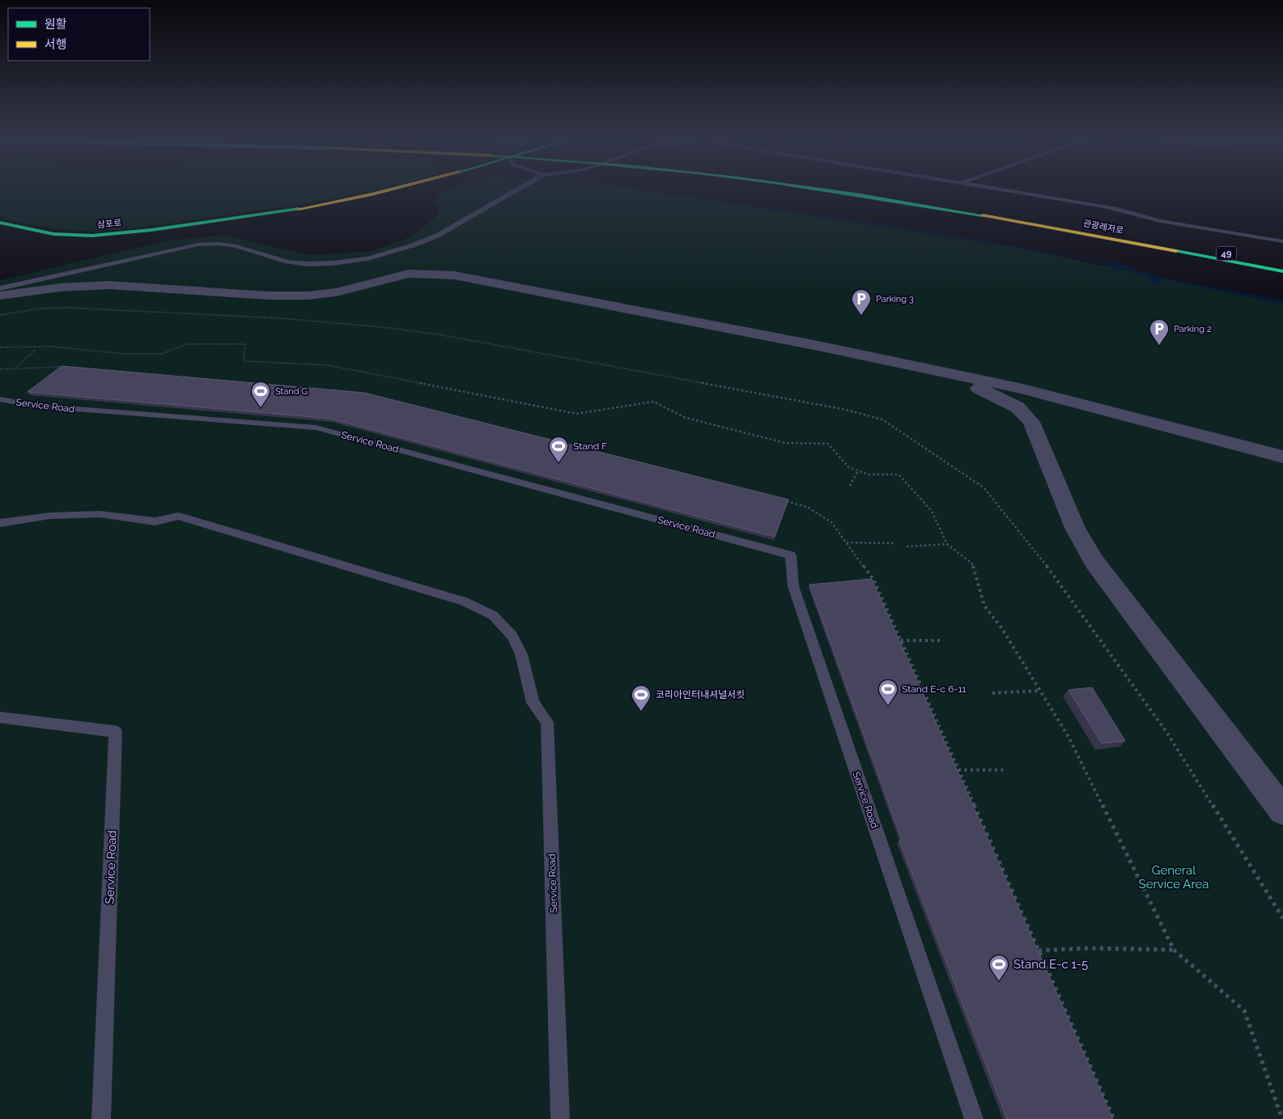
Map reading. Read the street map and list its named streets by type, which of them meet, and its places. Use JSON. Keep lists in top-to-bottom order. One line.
{"streets":{"main road":["삼포로","관광레저로","49"],"lane":["Service Road"]},"parks":["General Service Area"],"places":{"parking":["Parking 3","Parking 2"],"sports":["Stand G","Stand F","Stand E-c 6-11","코리아인터내셔널서킷","Stand E-c 1-5"]},"legend":["원활","서행"]}
